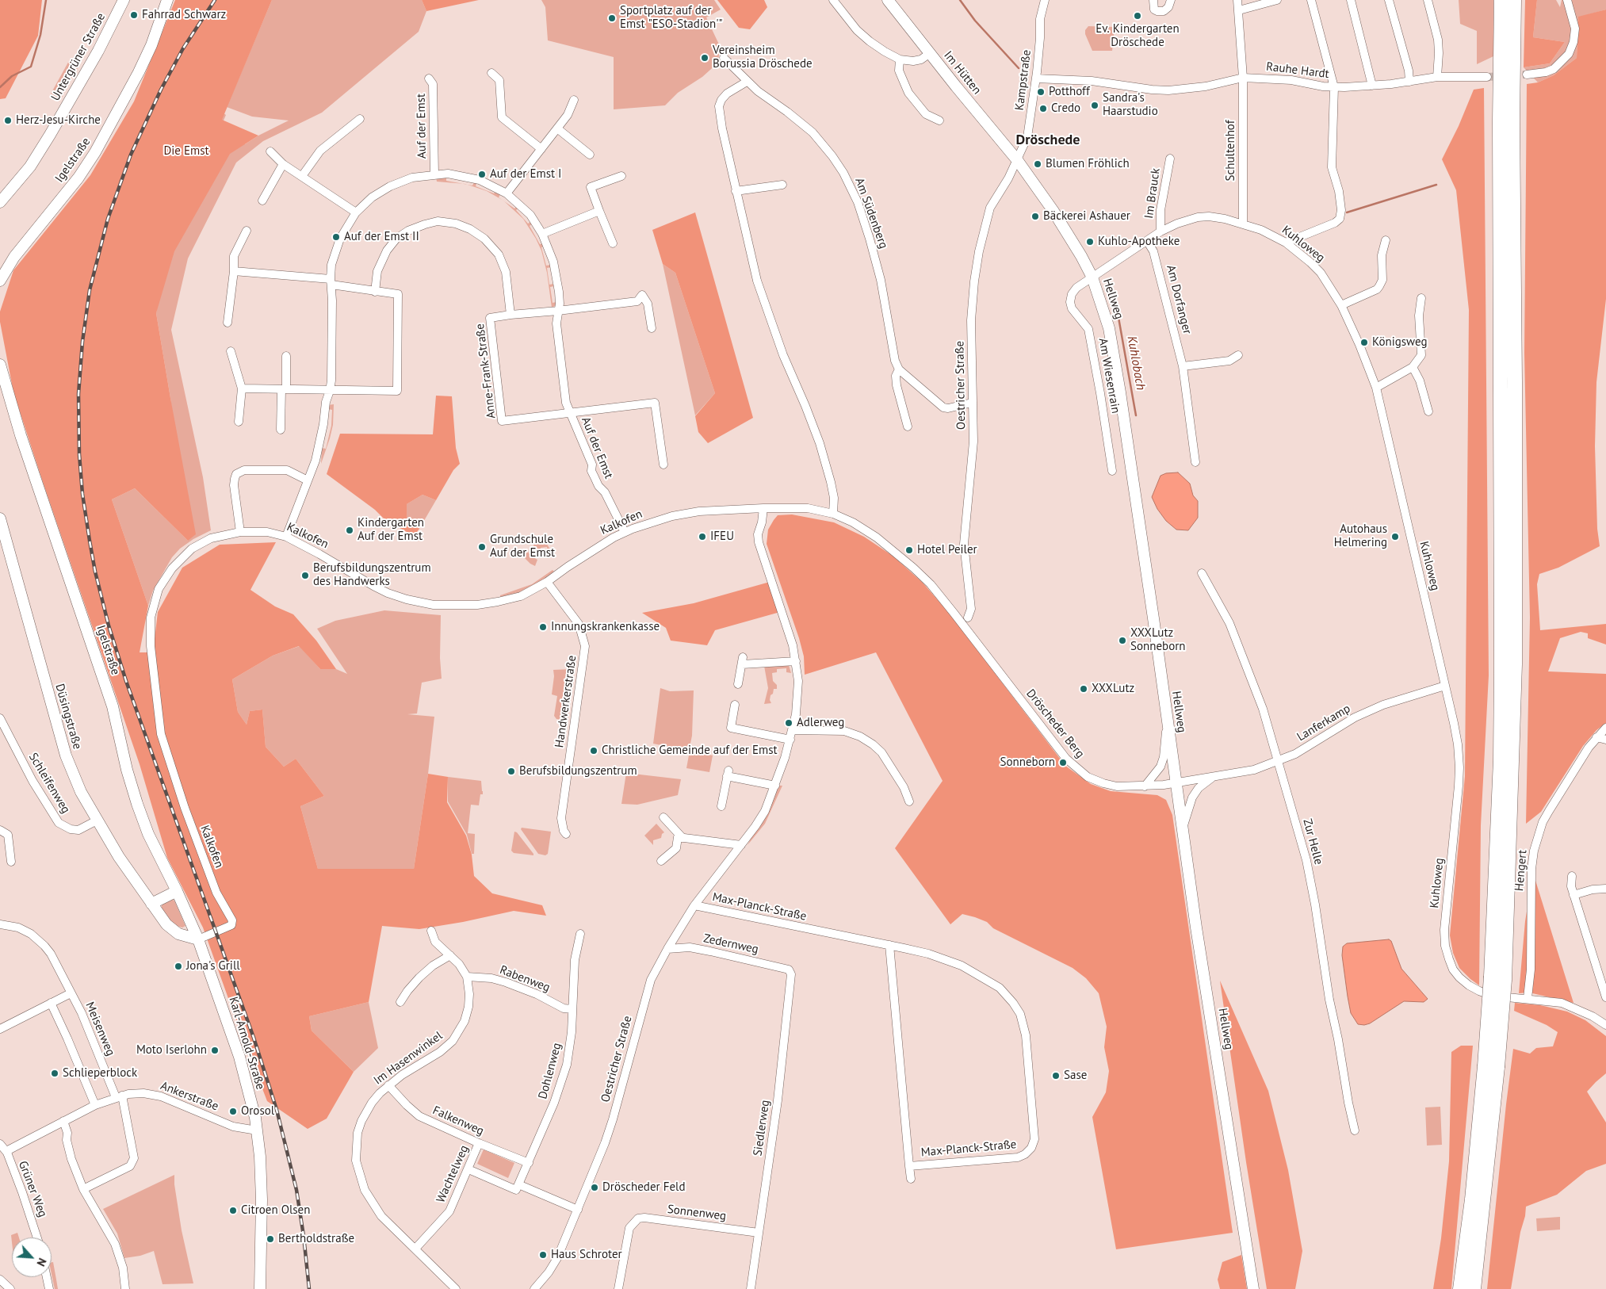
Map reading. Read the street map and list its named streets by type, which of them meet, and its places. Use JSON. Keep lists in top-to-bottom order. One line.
{"streets":{"main road":["Untergrüner Straße","Im Hütten","Igelstraße","Hellweg","Düsingstraße","Karl-Arnold-Straße"],"street":["Rauhe Hardt","Kampstraße","Auf der Emst","Schultenhof","Im Brauck","Am Südenberg","Kuhloweg","Am Dorfanger","Anne-Frank-Straße","Am Wiesenrain","Oestricher Straße","Kalkofen","Handwerkerstraße","Lanferkamp","Dröscheder Berg","Schleifenweg","Zur Helle","Hengert","Max-Planck-Straße","Zedernweg","Rabenweg","Meisenweg","Im Hasenwinkel","Dohlenweg","Ankerstraße","Falkenweg","Siedlerweg","Wachtelweg","Grüner Weg","Sonnenweg"]},"crossings":[["Rauhe Hardt","Kampstraße"],["Rauhe Hardt","Schultenhof"],["Im Hütten","Kampstraße"],["Im Hütten","Hellweg"],["Im Hütten","Oestricher Straße"],["Kampstraße","Hellweg"],["Kampstraße","Oestricher Straße"],["Auf der Emst","Anne-Frank-Straße"],["Auf der Emst","Kalkofen"],["Schultenhof","Kuhloweg"],["Igelstraße","Kalkofen"],["Igelstraße","Düsingstraße"],["Igelstraße","Karl-Arnold-Straße"],["Im Brauck","Kuhloweg"],["Kuhloweg","Hellweg"],["Kuhloweg","Am Dorfanger"],["Kuhloweg","Am Wiesenrain"],["Kuhloweg","Lanferkamp"],["Kuhloweg","Hengert"],["Hellweg","Am Wiesenrain"],["Hellweg","Oestricher Straße"],["Hellweg","Lanferkamp"],["Hellweg","Dröscheder Berg"],["Oestricher Straße","Kalkofen"],["Oestricher Straße","Max-Planck-Straße"],["Oestricher Straße","Zedernweg"],["Kalkofen","Handwerkerstraße"],["Kalkofen","Düsingstraße"],["Kalkofen","Karl-Arnold-Straße"],["Düsingstraße","Schleifenweg"],["Düsingstraße","Karl-Arnold-Straße"],["Lanferkamp","Dröscheder Berg"],["Lanferkamp","Zur Helle"],["Zedernweg","Siedlerweg"],["Rabenweg","Im Hasenwinkel"],["Rabenweg","Dohlenweg"],["Meisenweg","Ankerstraße"],["Karl-Arnold-Straße","Ankerstraße"],["Im Hasenwinkel","Falkenweg"],["Im Hasenwinkel","Wachtelweg"],["Dohlenweg","Falkenweg"],["Ankerstraße","Grüner Weg"],["Falkenweg","Wachtelweg"],["Siedlerweg","Sonnenweg"]],"districts":["Dröschede"],"water":["Kuhlobach"],"parks":["Die Emst"],"places":["Fahrrad Schwarz","Ev. Kindergarten Dröschede","Sportplatz auf der Emst \"ESO-Stadion'\"","Vereinsheim Borussia Dröschede","Potthoff","Sandra's Haarstudio","Credo","Herz-Jesu-Kirche","Blumen Fröhlich","Auf der Emst I","Bäckerei Ashauer","Auf der Emst II","Kuhlo-Apotheke","Königsweg","Kindergarten Auf der Emst","IFEU","Autohaus Helmering","Grundschule Auf der Emst","Hotel Peiler","Berufsbildungszentrum des Handwerks","Innungskrankenkasse","XXXLutz Sonneborn","XXXLutz","Adlerweg","Christliche Gemeinde auf der Emst","Sonneborn","Berufsbildungszentrum","Jona's Grill","Moto Iserlohn","Schlieperblock","Sase","Orosol","Dröscheder Feld","Citroen Olsen","Bertholdstraße","Haus Schroter"],"north":"bottom right"}
